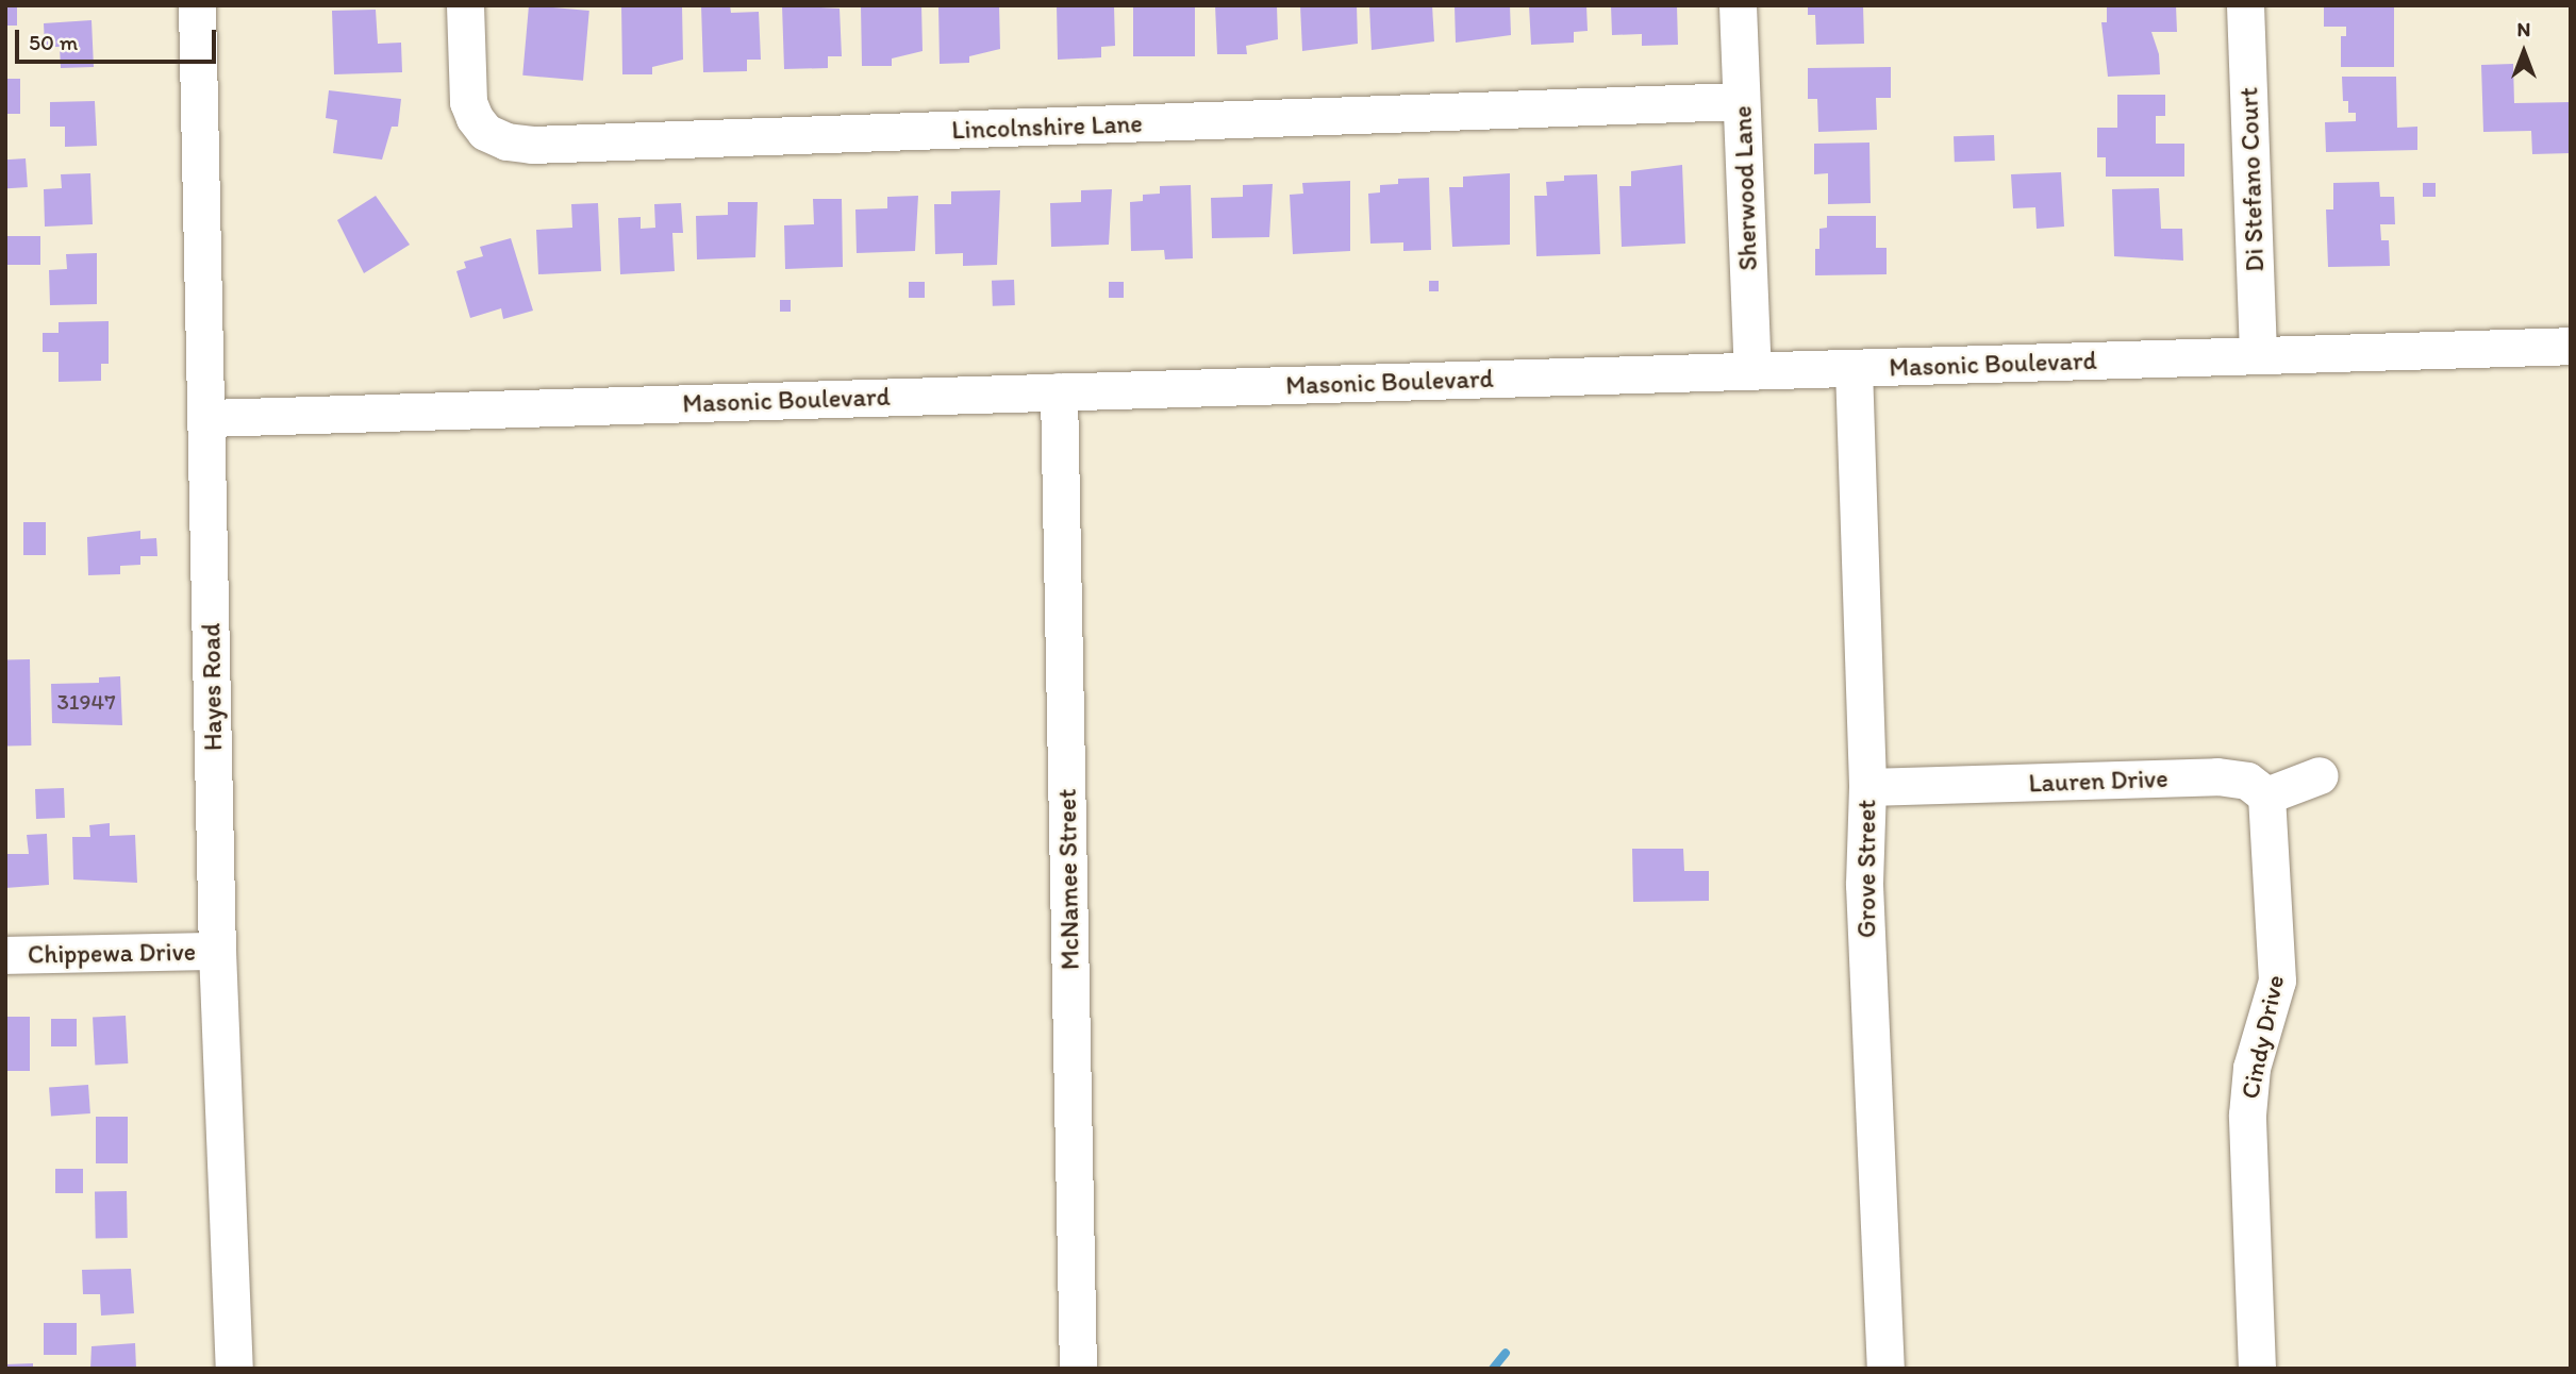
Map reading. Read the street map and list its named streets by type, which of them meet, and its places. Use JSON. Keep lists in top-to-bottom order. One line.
{"streets":{"street":["Lincolnshire Lane","Di Stefano Court","Sherwood Lane","Masonic Boulevard","Hayes Road","Lauren Drive","Grove Street","McNamee Street","Chippewa Drive","Cindy Drive"]},"crossings":[["Lincolnshire Lane","Sherwood Lane"],["Di Stefano Court","Masonic Boulevard"],["Sherwood Lane","Masonic Boulevard"],["Masonic Boulevard","Hayes Road"],["Masonic Boulevard","Grove Street"],["Masonic Boulevard","McNamee Street"],["Hayes Road","Chippewa Drive"],["Lauren Drive","Grove Street"],["Lauren Drive","Cindy Drive"]],"house_numbers":["31947"],"scale_bar":"50 m","north":"top"}
